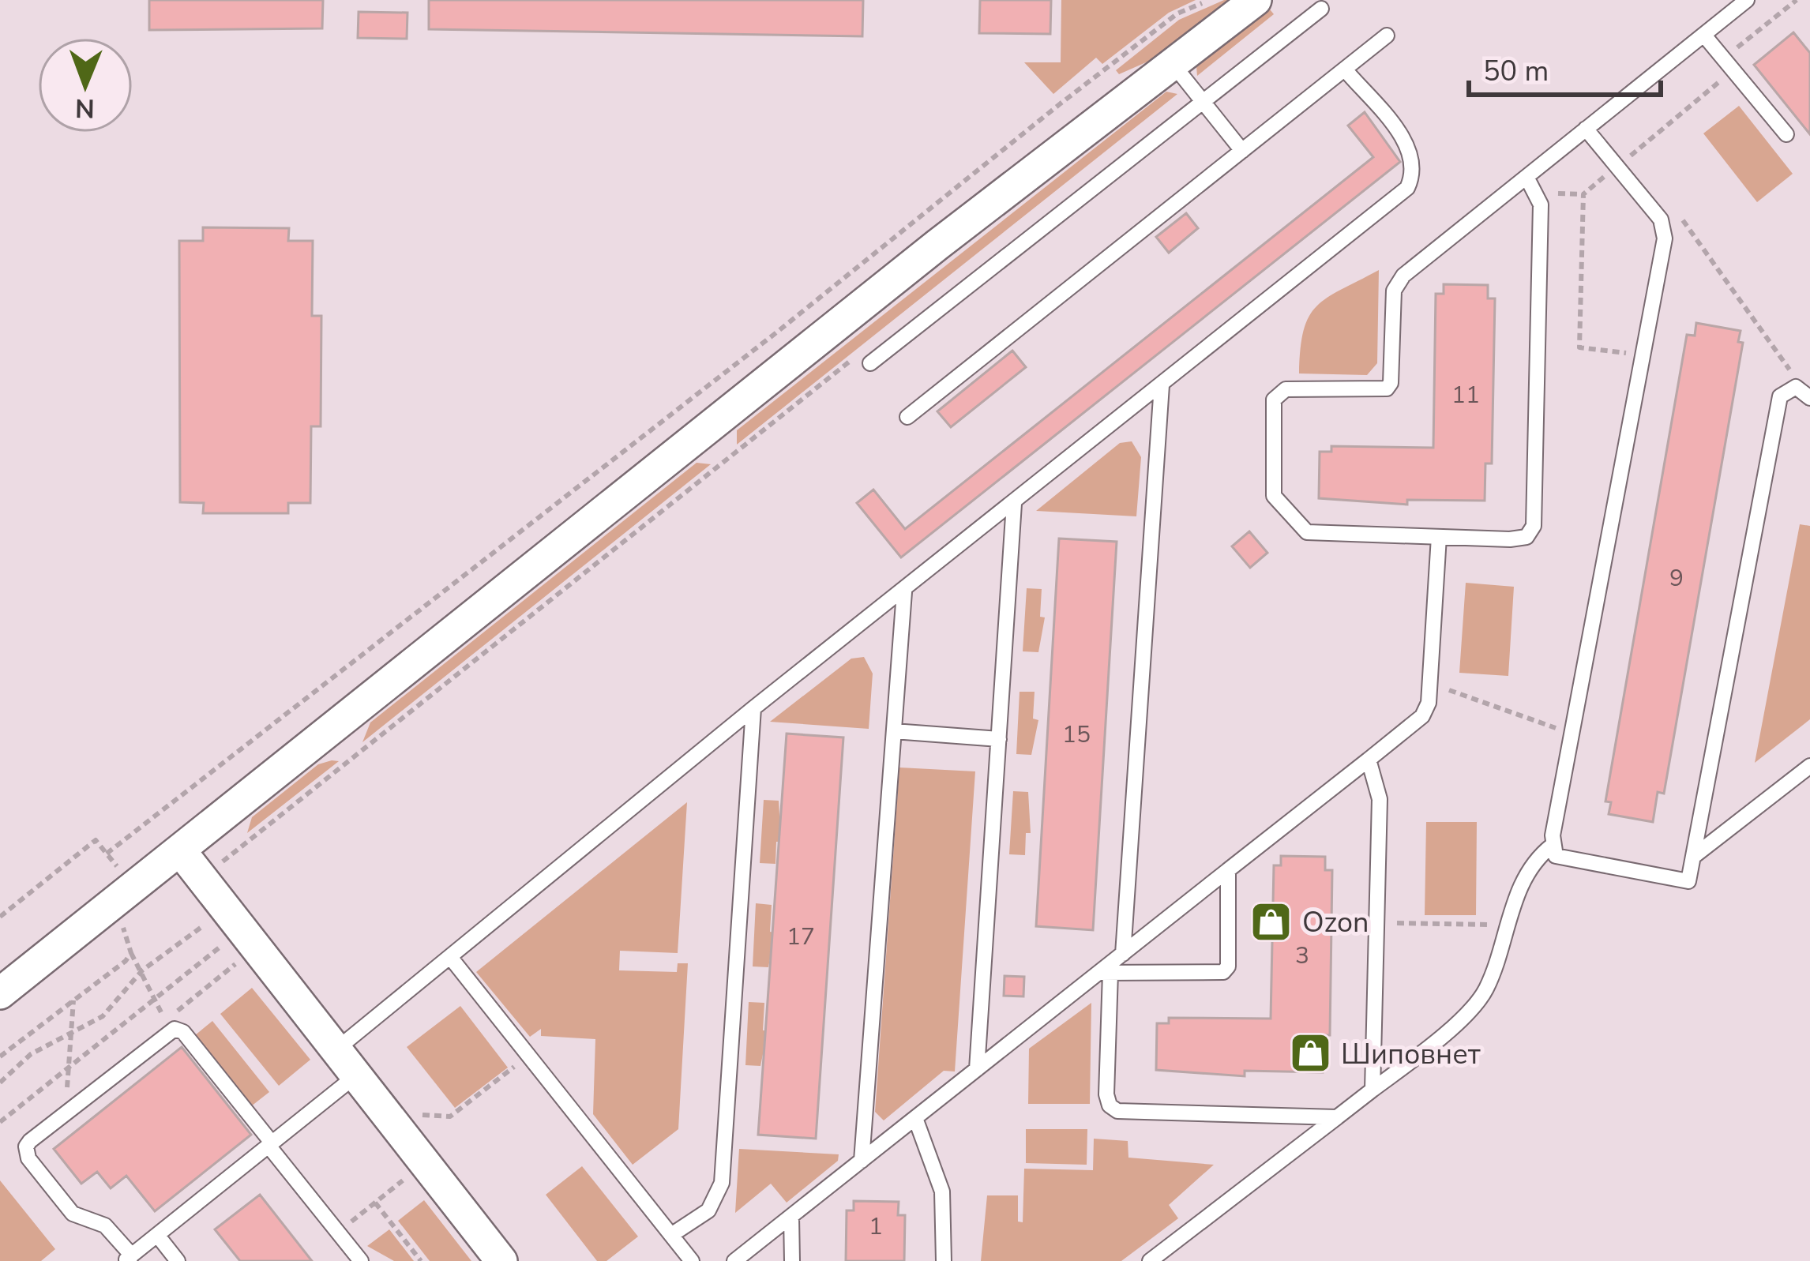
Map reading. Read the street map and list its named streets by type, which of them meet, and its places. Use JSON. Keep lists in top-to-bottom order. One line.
{"places":{"shop":["Ozon","Шиповнет"]},"house_numbers":["11","9","15","17","3","1"],"scale_bar":"50 m","north":"bottom"}
